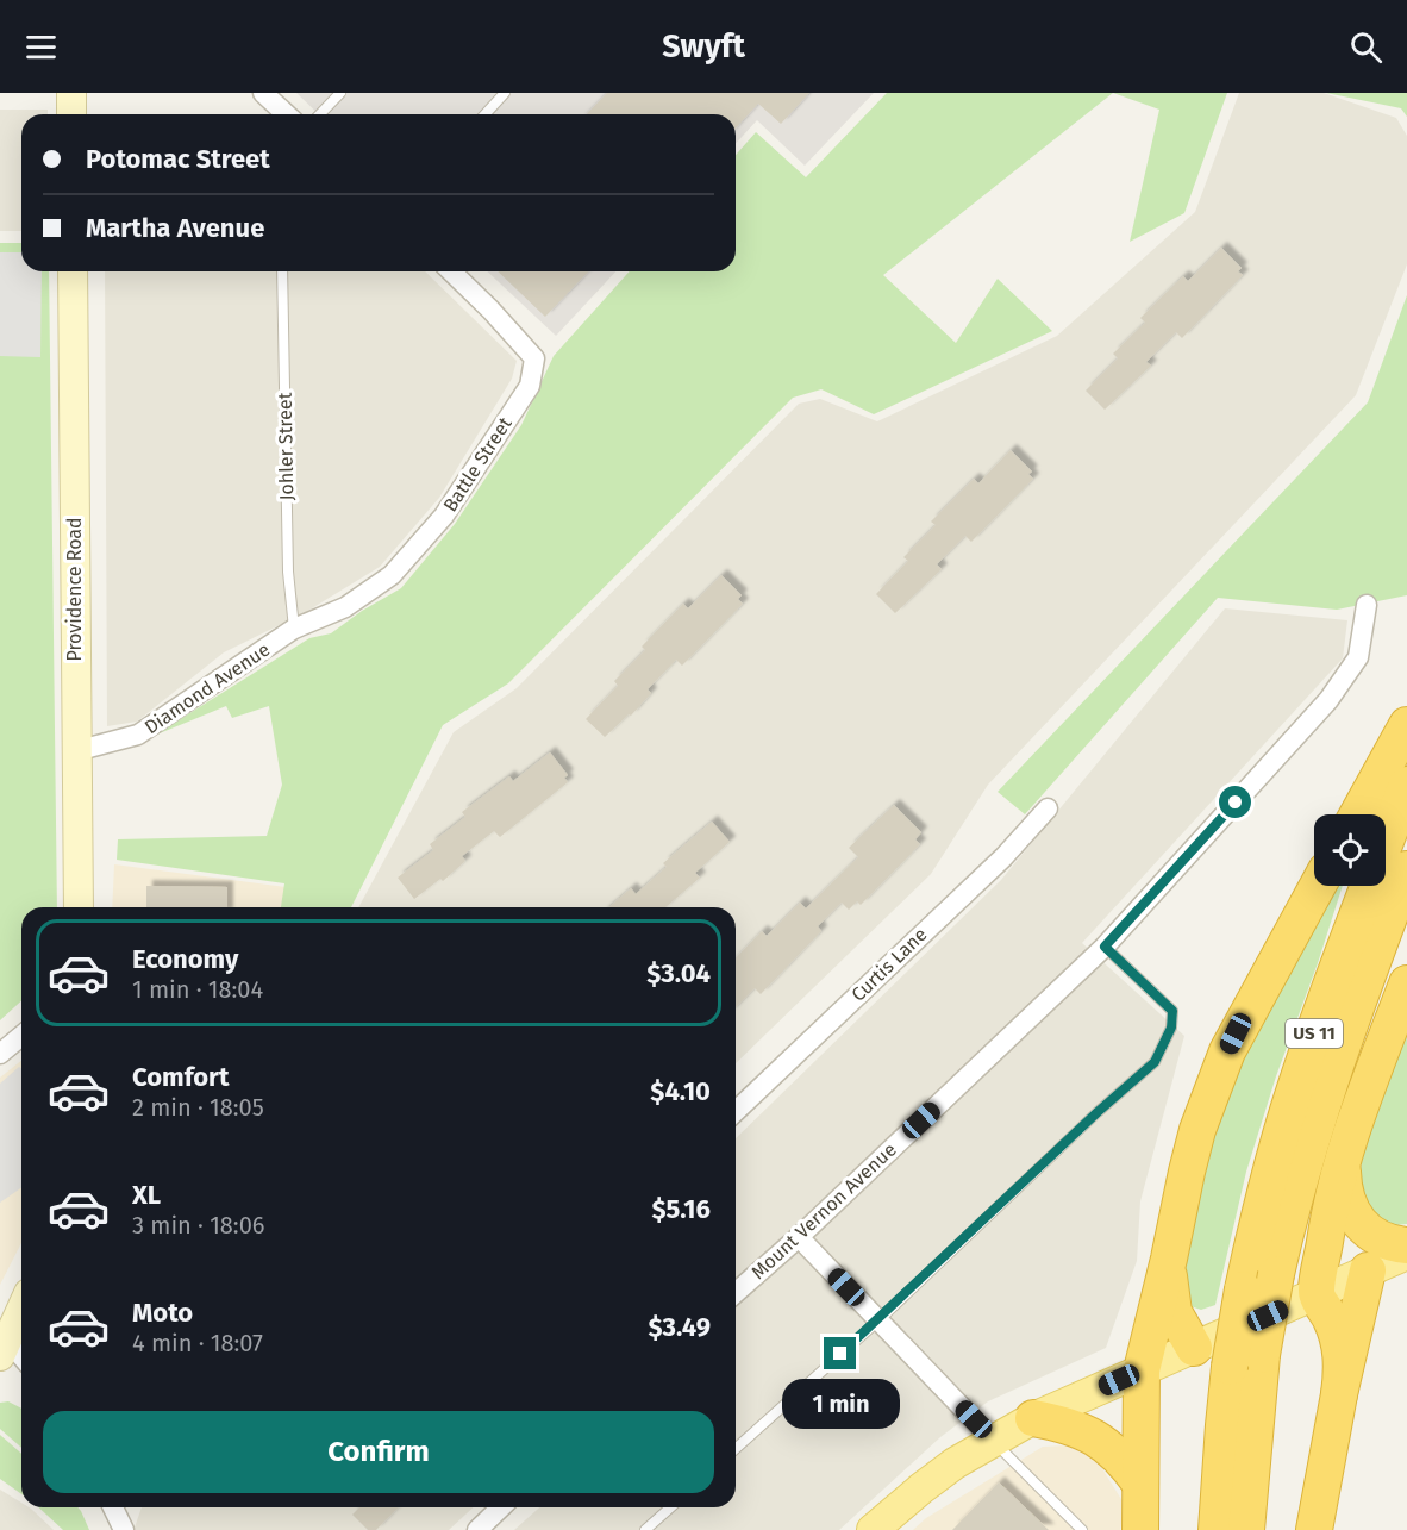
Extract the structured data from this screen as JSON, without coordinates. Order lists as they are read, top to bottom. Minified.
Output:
{"streets":{"highway":["US 11"],"main road":["Providence Road"],"street":["Battle Street","Diamond Avenue","Curtis Lane","Mount Vernon Avenue"],"lane":["Johler Street"]},"crossings":[["Johler Street","Battle Street"],["Johler Street","Diamond Avenue"],["Battle Street","Diamond Avenue"],["Providence Road","Diamond Avenue"]],"page":{"header":"Swyft","banner":["Potomac Street","Martha Avenue"],"list":[{"name":"Economy","note":"1 min · 18:04","value":"$3.04"},{"name":"Comfort","note":"2 min · 18:05","value":"$4.10"},{"name":"XL","note":"3 min · 18:06","value":"$5.16"},{"name":"Moto","note":"4 min · 18:07","value":"$3.49"}],"bubble":"1 min","buttons":"Confirm"}}
